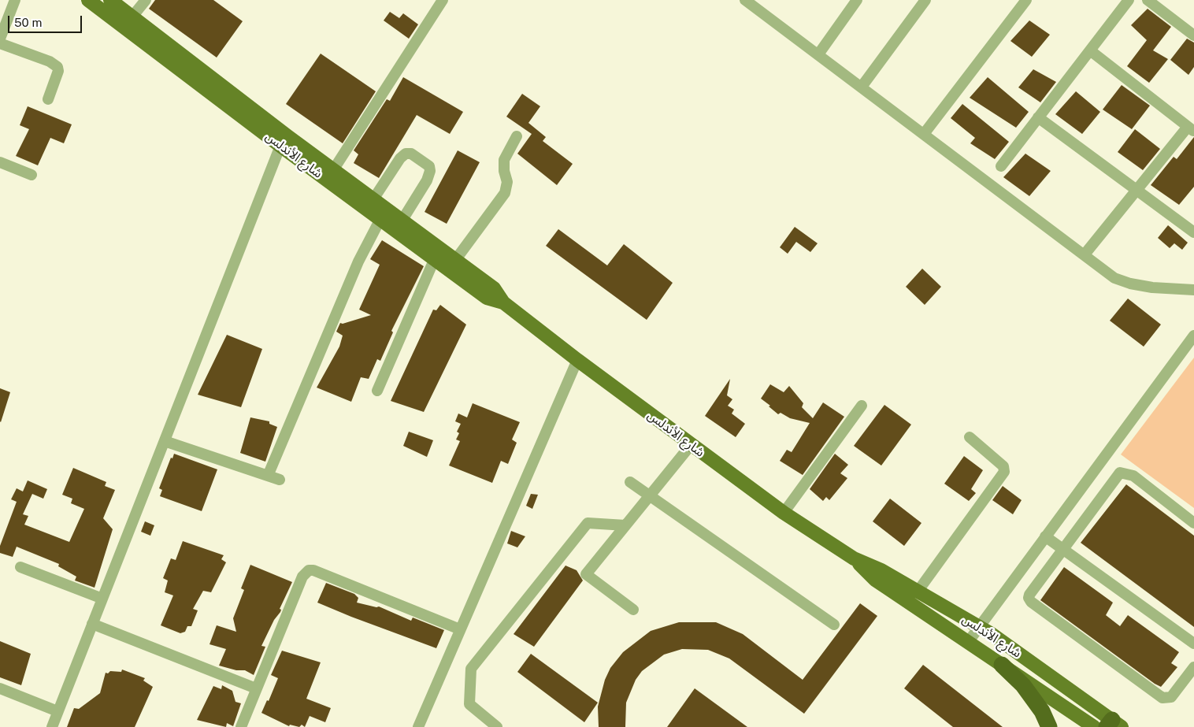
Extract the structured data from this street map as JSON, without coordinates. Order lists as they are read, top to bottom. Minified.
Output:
{"streets":{"main road":["شارع الأندلس"]},"scale_bar":"50 m"}
